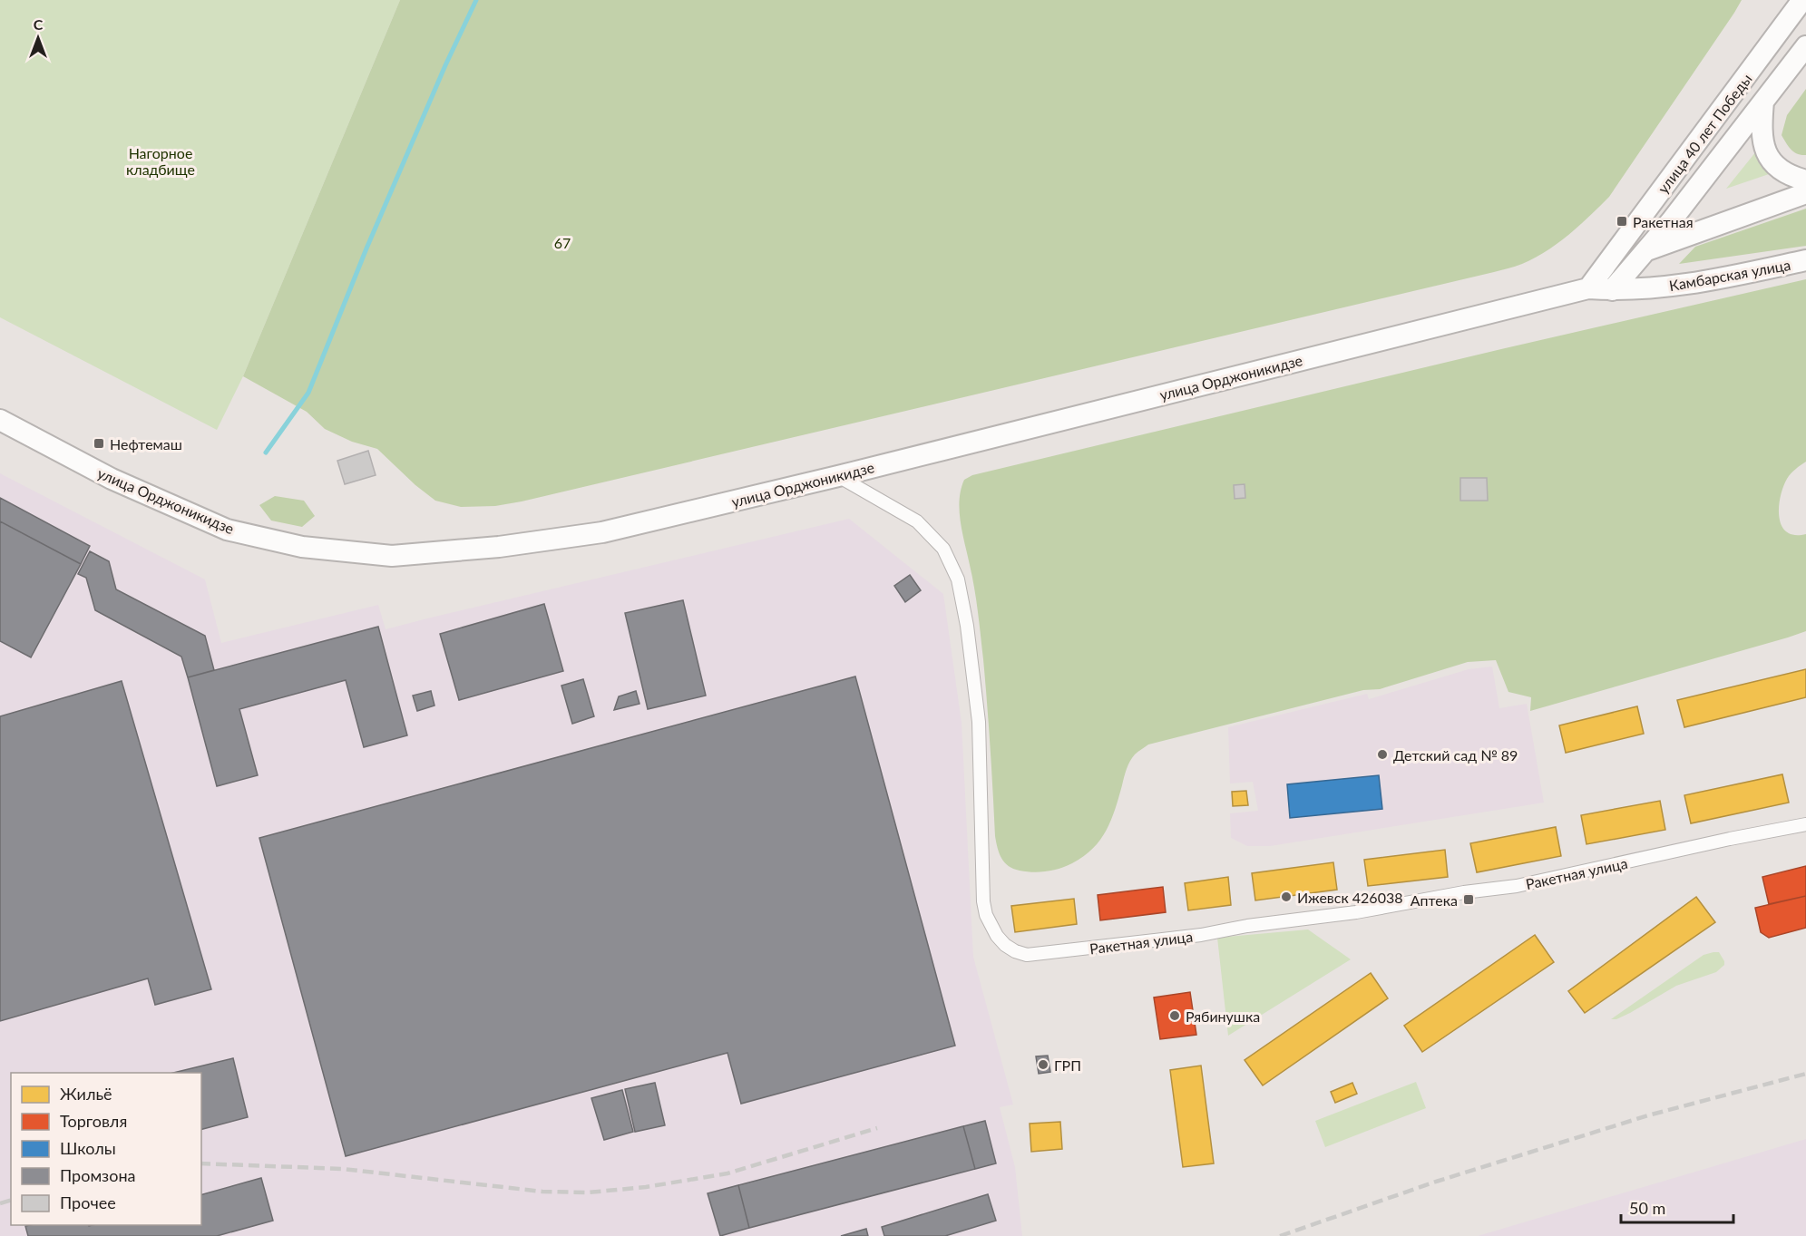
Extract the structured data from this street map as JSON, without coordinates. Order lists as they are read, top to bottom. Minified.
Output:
{"streets":{"main road":["улица 40 лет Победы","Камбарская улица","улица Орджоникидзе"],"street":["Ракетная улица"]},"crossings":[["улица 40 лет Победы","Камбарская улица"],["Камбарская улица","улица Орджоникидзе"],["улица Орджоникидзе","Ракетная улица"]],"parks":["Нагорное кладбище","67"],"places":{"transit":["Ракетная","Нефтемаш","Аптека"],"other":["Детский сад № 89","Ижевск 426038","Рябинушка","ГРП"]},"legend":["Жильё","Торговля","Школы","Промзона","Прочее"],"scale_bar":"50 m","north":"top"}
